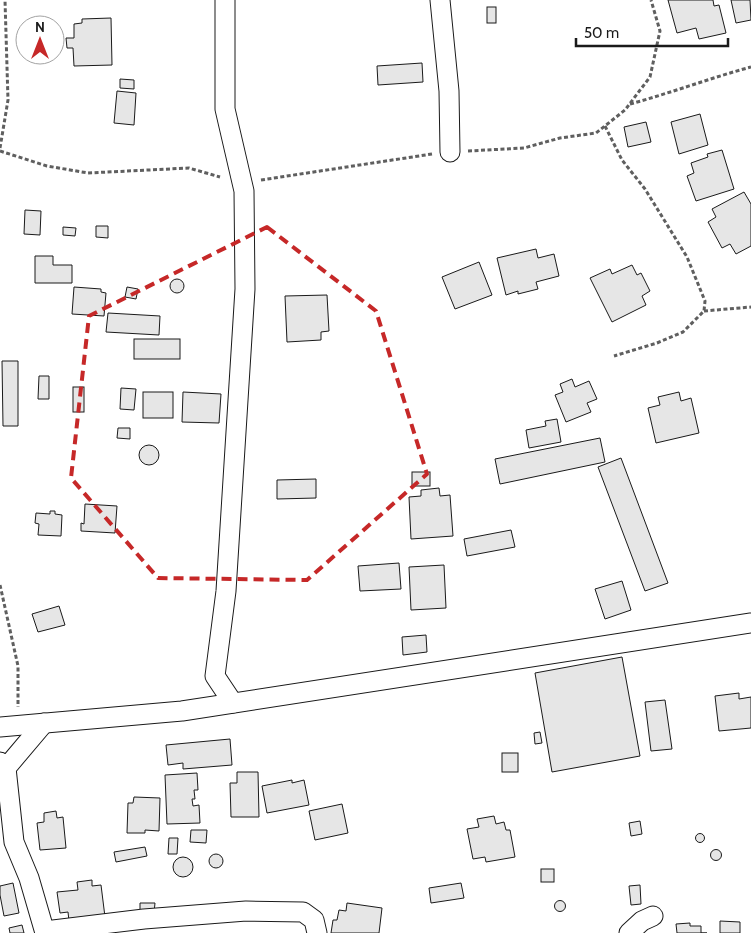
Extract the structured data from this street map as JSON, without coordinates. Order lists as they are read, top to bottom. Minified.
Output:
{"scale_bar":"50 m","north":"top"}
